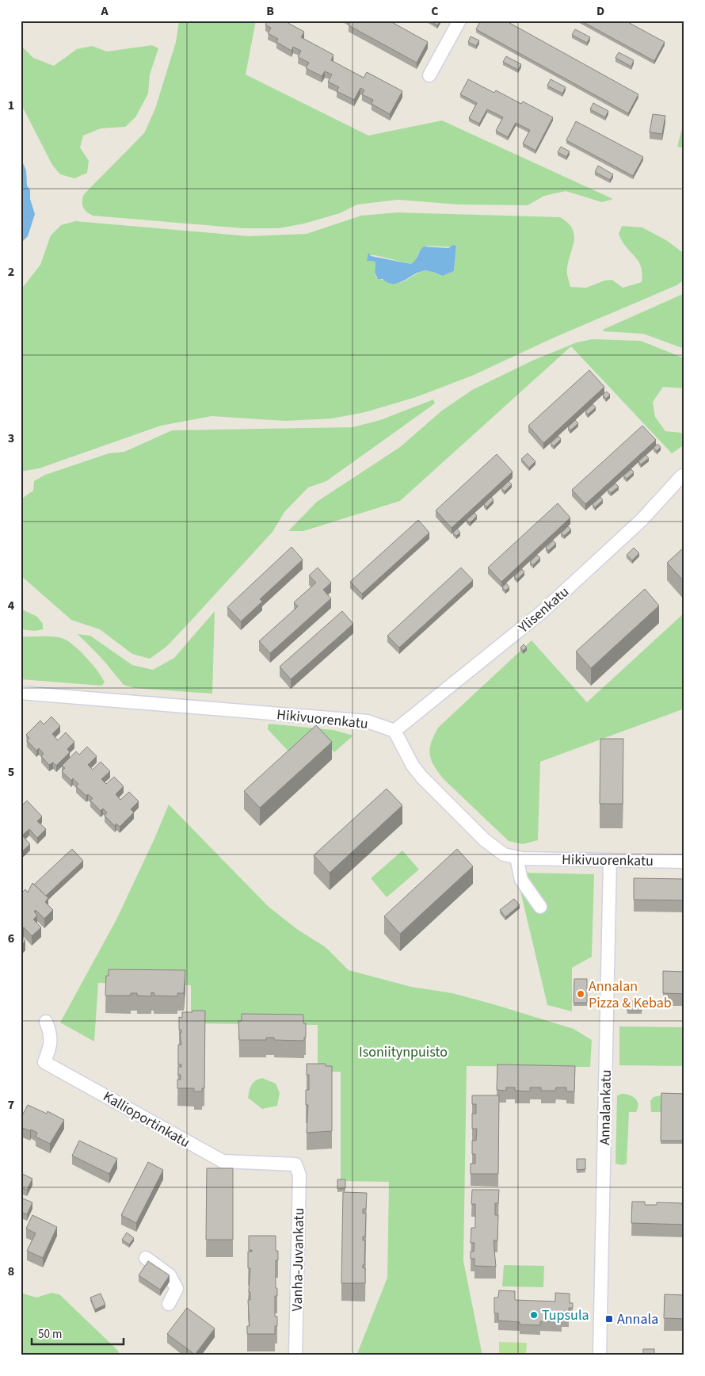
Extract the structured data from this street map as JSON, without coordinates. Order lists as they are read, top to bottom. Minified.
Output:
{"streets":{"street":["Ylisenkatu","Hikivuorenkatu","Annalankatu","Kallioportinkatu","Vanha-Juvankatu"]},"crossings":[["Ylisenkatu","Hikivuorenkatu"],["Hikivuorenkatu","Annalankatu"],["Kallioportinkatu","Vanha-Juvankatu"]],"parks":["Isoniitynpuisto"],"places":{"other":["Annalan Pizza & Kebab","Tupsula"],"transit":["Annala"]},"scale_bar":"50 m","grid":{"columns":["A","B","C","D"],"rows":["1","2","3","4","5","6","7","8"]}}
